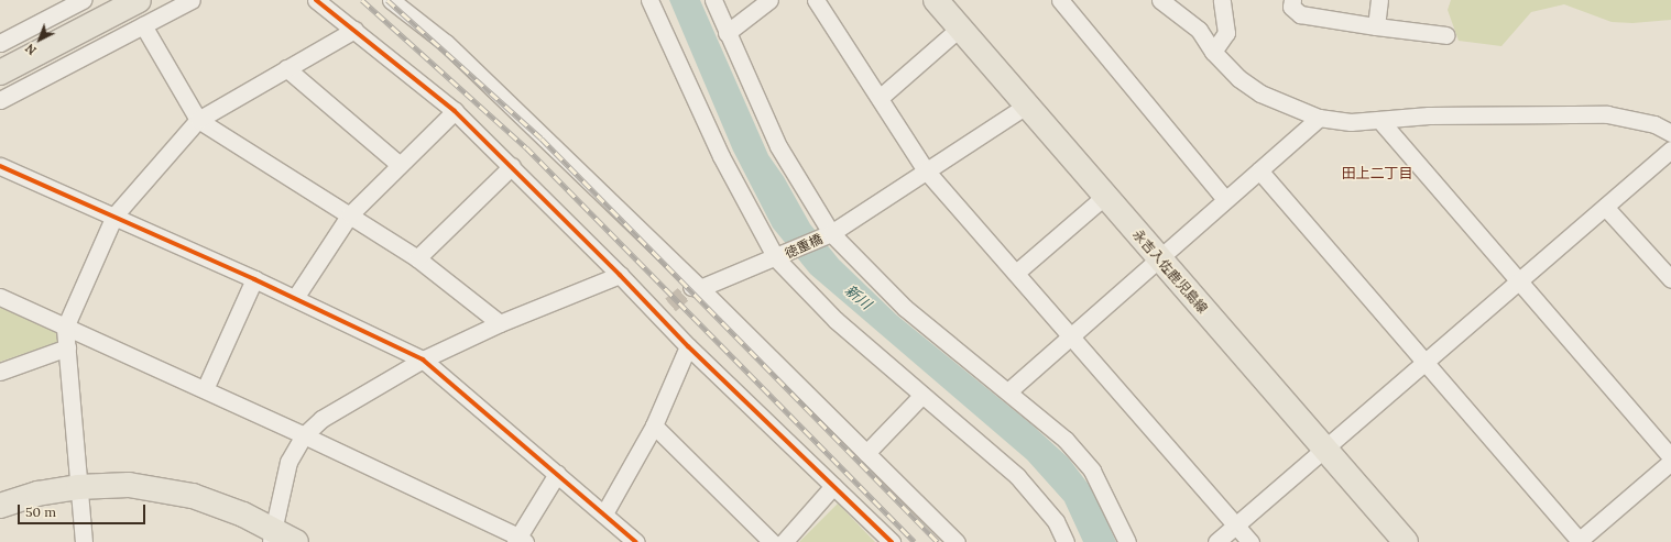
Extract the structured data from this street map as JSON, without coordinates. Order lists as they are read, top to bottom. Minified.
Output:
{"streets":{"main road":["永吉入佐鹿児島線"],"street":["徳重橋"]},"crossings":[["徳重橋","永吉入佐鹿児島線"]],"districts":["田上二丁目"],"water":["新川"],"scale_bar":"50 m","north":"bottom left"}
